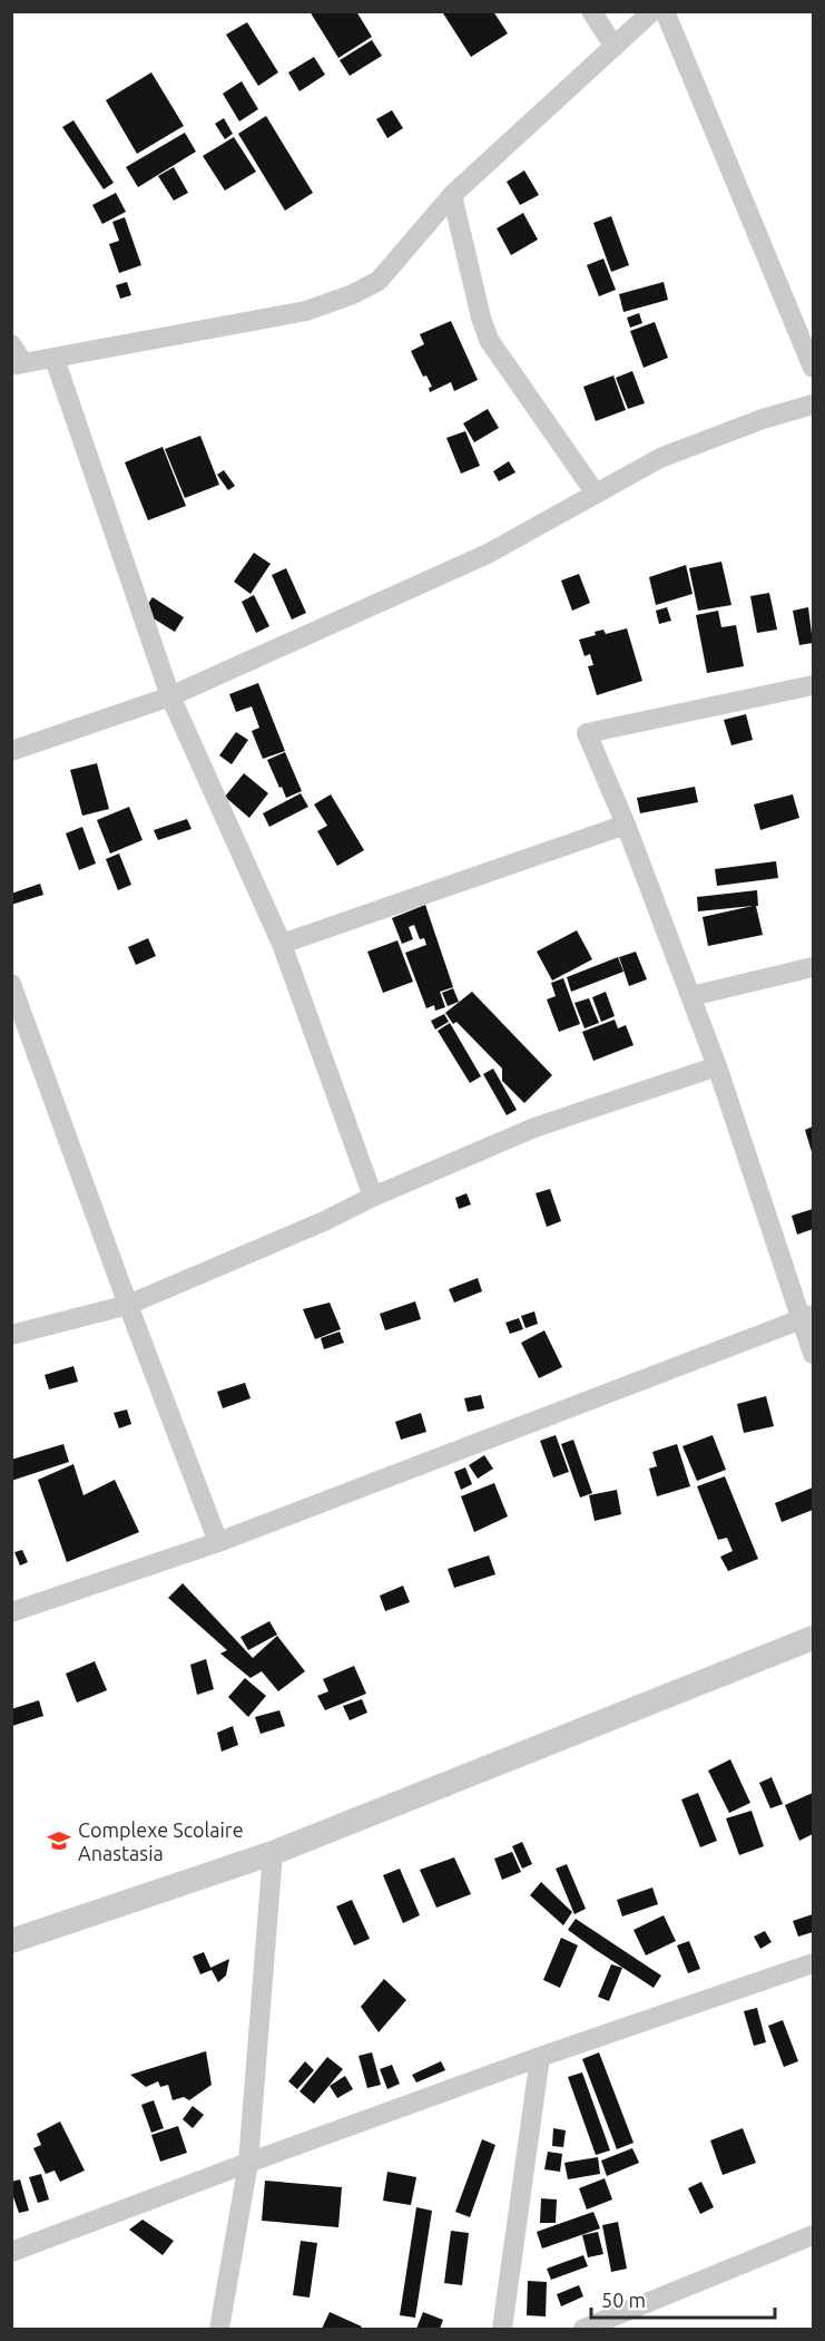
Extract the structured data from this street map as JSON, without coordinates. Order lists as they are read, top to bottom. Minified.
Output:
{"places":{"school or university":["Complexe Scolaire Anastasia"]},"scale_bar":"50 m"}
